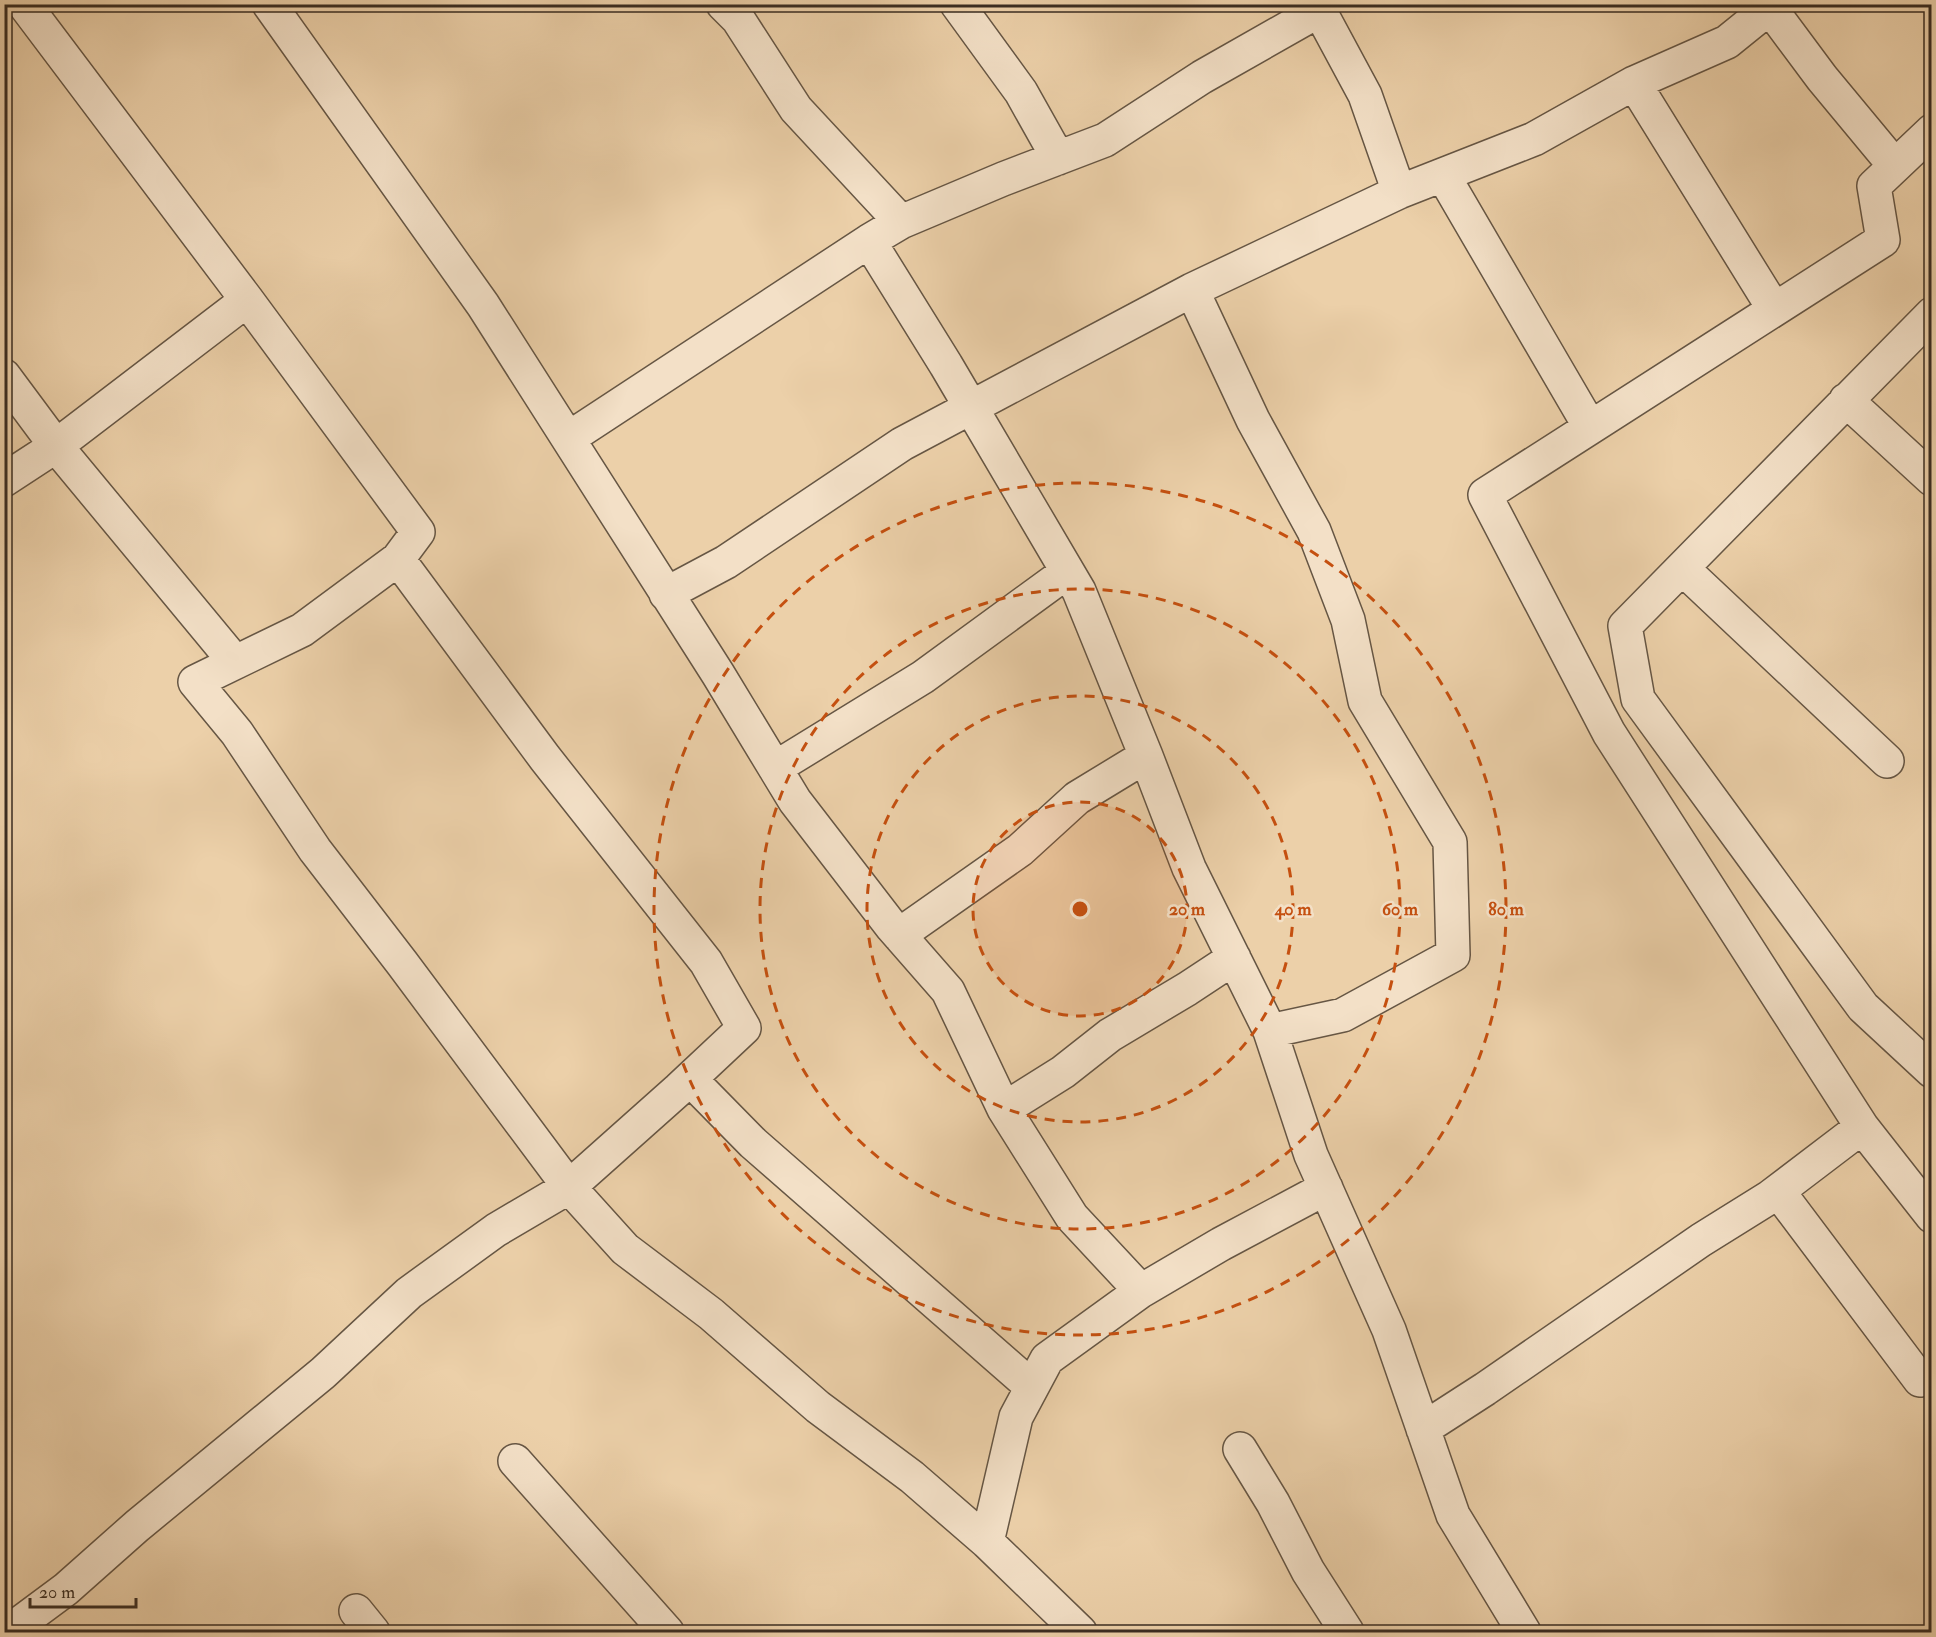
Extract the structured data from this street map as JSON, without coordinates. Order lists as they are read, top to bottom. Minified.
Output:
{"scale_bar":"20 m","rings":["20 m","40 m","60 m","80 m"]}
